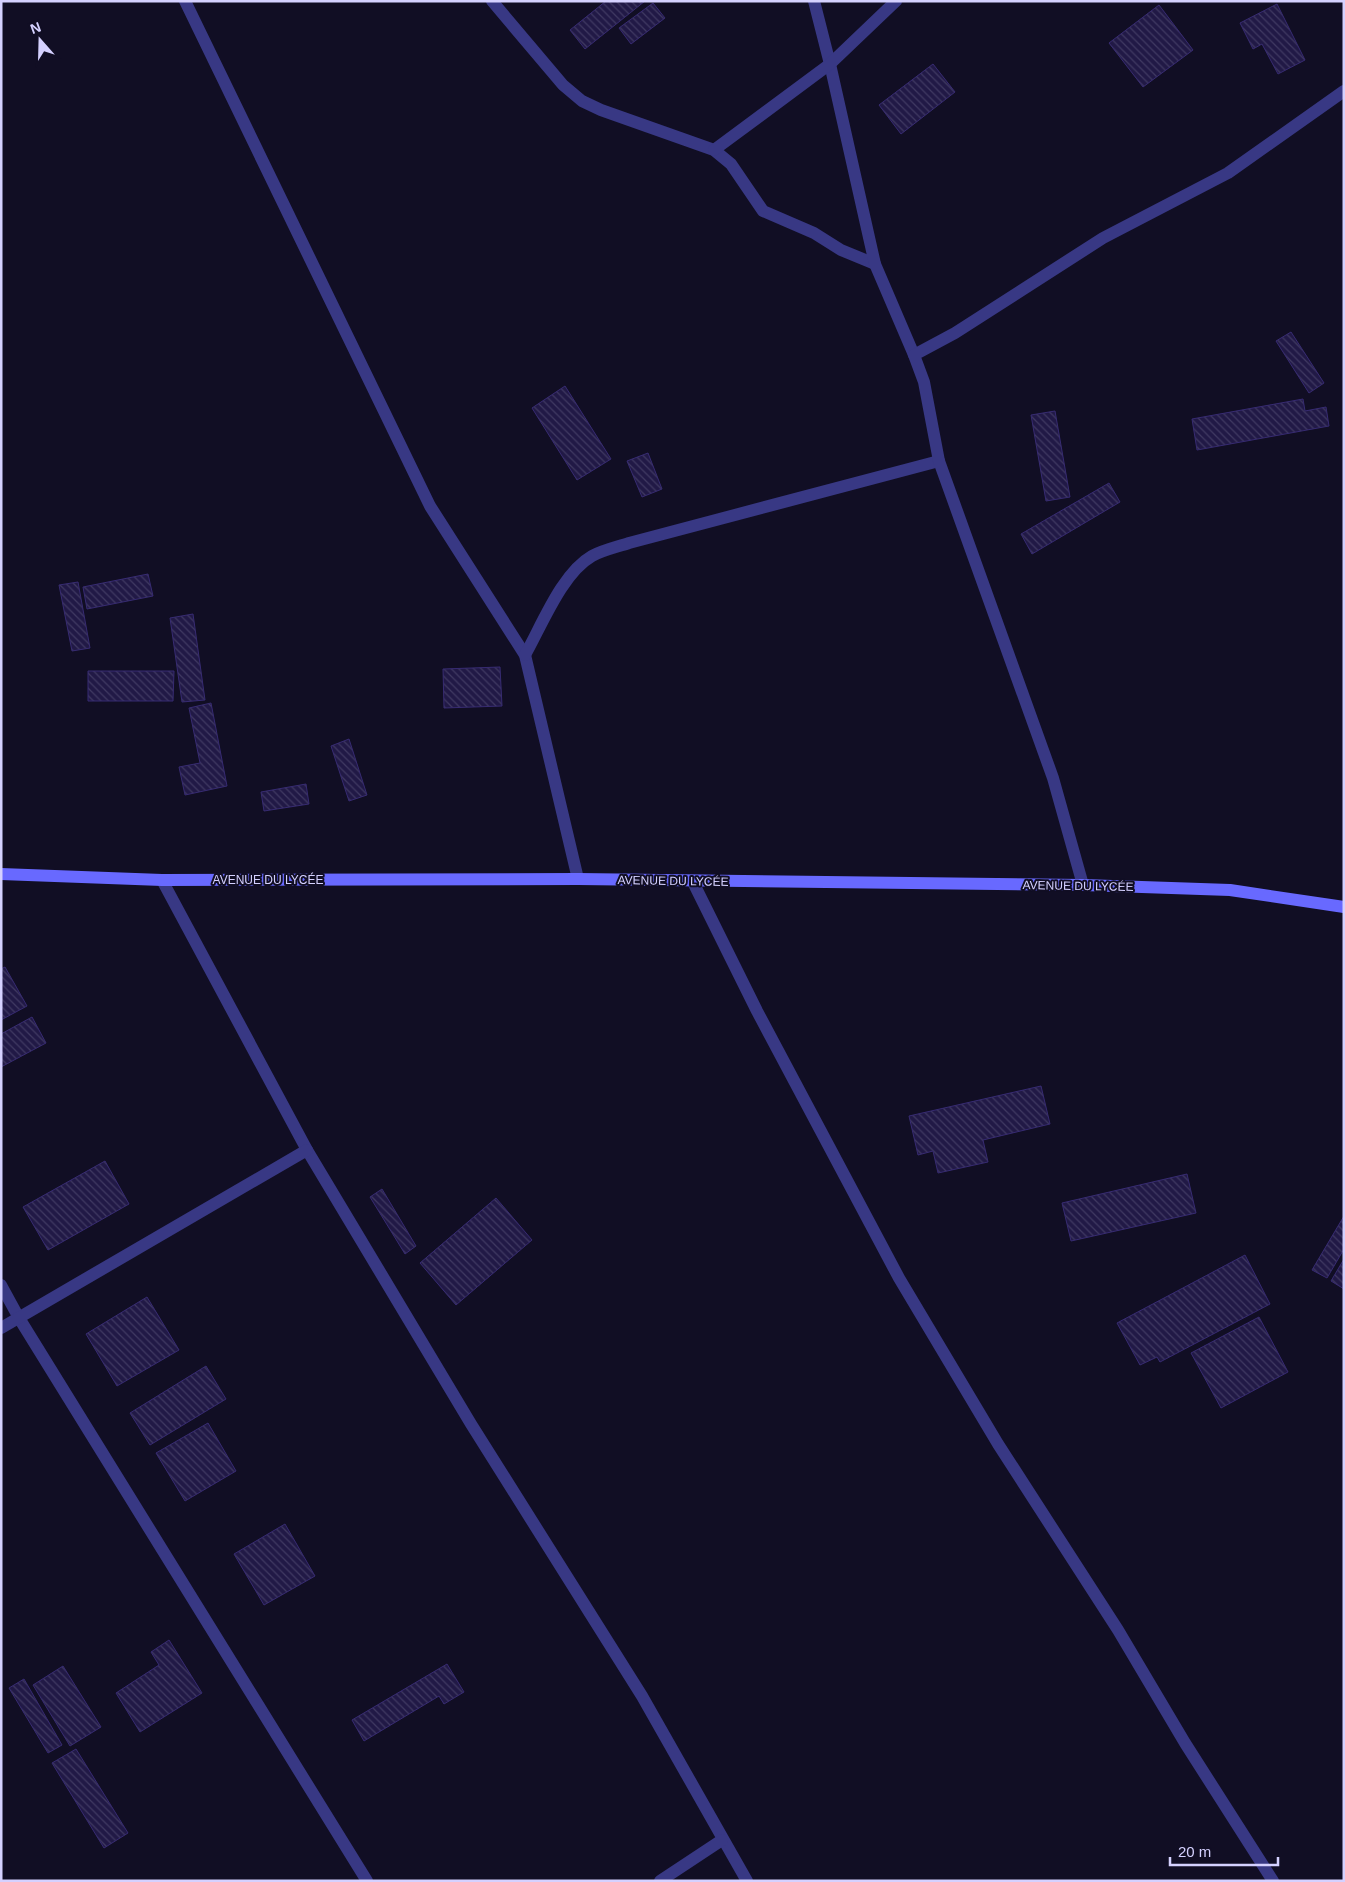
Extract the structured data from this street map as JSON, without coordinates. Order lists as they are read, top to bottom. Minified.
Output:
{"streets":{"main road":["AVENUE DU LYCÉE"]},"scale_bar":"20 m","north":"top"}
